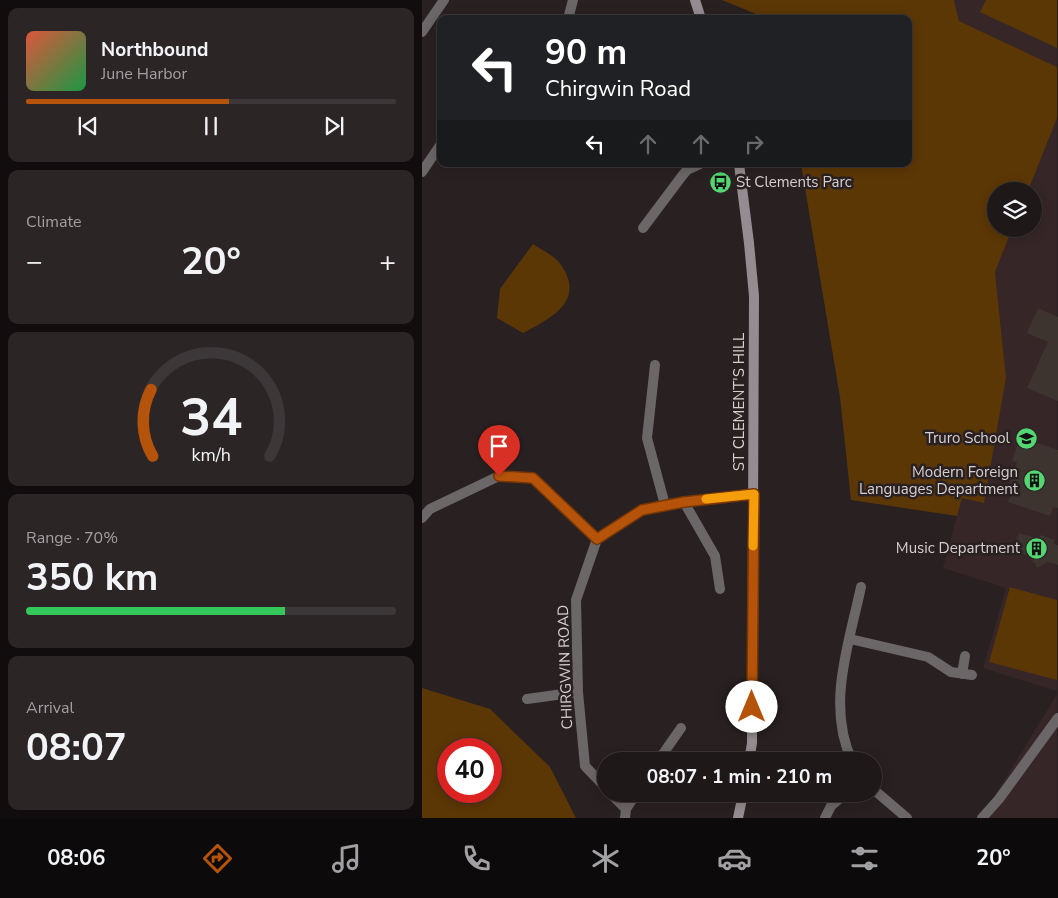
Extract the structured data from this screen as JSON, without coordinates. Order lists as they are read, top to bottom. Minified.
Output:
{"streets":{"street":["ST CLEMENT'S HILL","CHIRGWIN ROAD"]},"places":{"bus stop":["St Clements Parc"],"school or university":["Truro School"],"building":["Modern Foreign Languages Department","Music Department"]},"page":{"turn":["90 m","Chirgwin Road"],"song":["Northbound","June Harbor"],"tile":["Climate",["Range · 70%","350 km"],["Arrival","08:07"]],"heat":["−","20°","+"],"limit":"40","trip":"08:07 · 1 min · 210 m","tabs":["08:06","20°"],"gauge":["34","km/h"]}}
